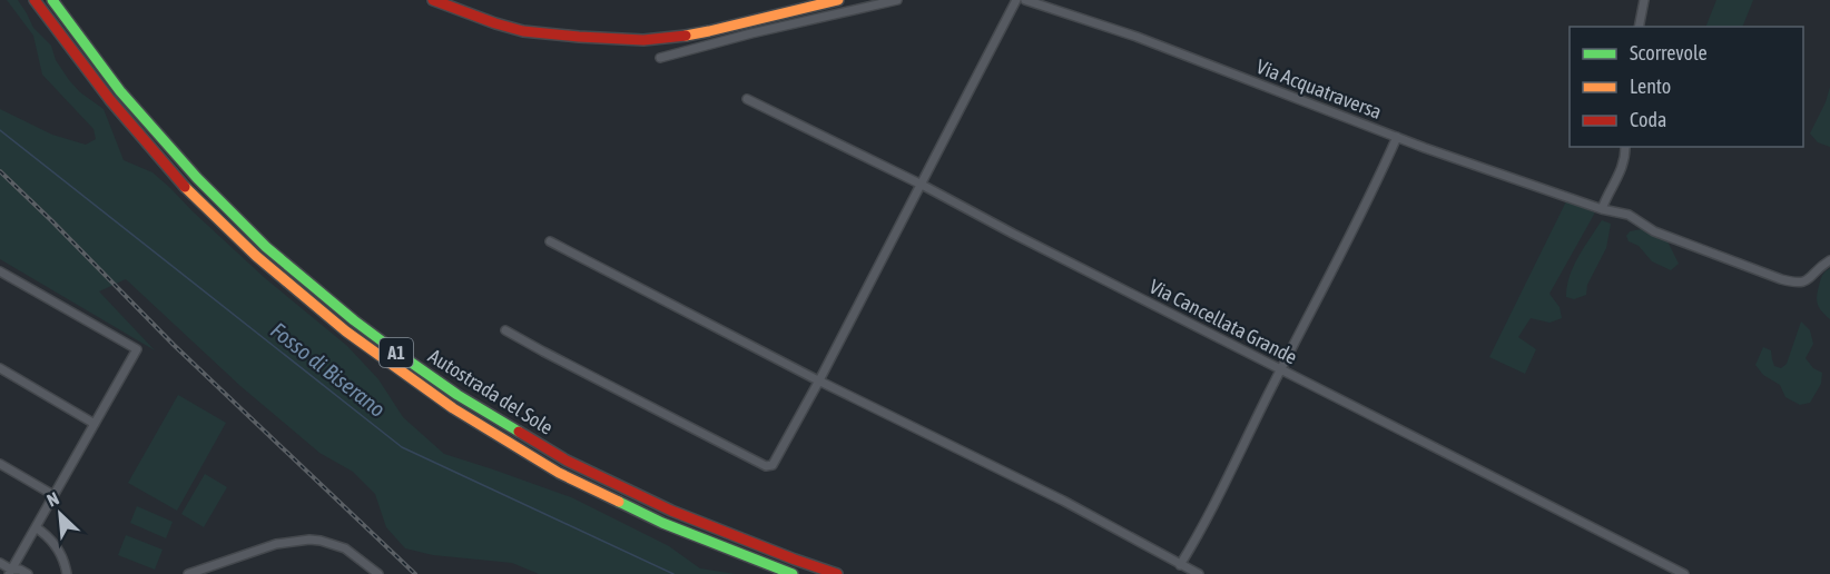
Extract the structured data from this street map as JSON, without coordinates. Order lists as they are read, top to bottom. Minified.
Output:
{"streets":{"main road":["A1","Autostrada del Sole"],"street":["Via Acquatraversa","Via Cancellata Grande"]},"water":["Fosso di Biserano"],"legend":["Scorrevole","Lento","Coda"],"north":"top left"}
